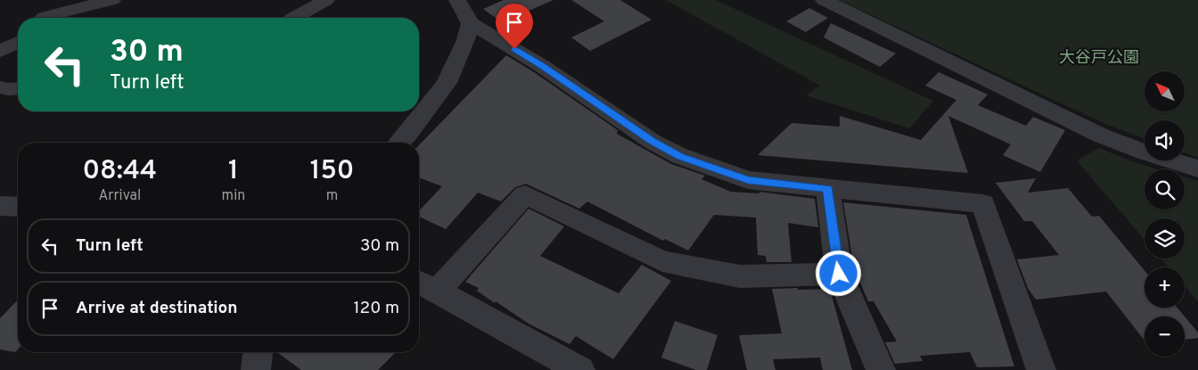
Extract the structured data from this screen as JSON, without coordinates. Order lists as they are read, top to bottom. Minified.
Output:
{"parks":["大谷戸公園"],"north":"top left","page":{"turn":["30 m","Turn left"],"map_buttons":["+","−"],"eta":["08:44","Arrival","1","min","150","m"],"list":[{"name":"Turn left","value":"30 m"},{"name":"Arrive at destination","value":"120 m"}]}}
